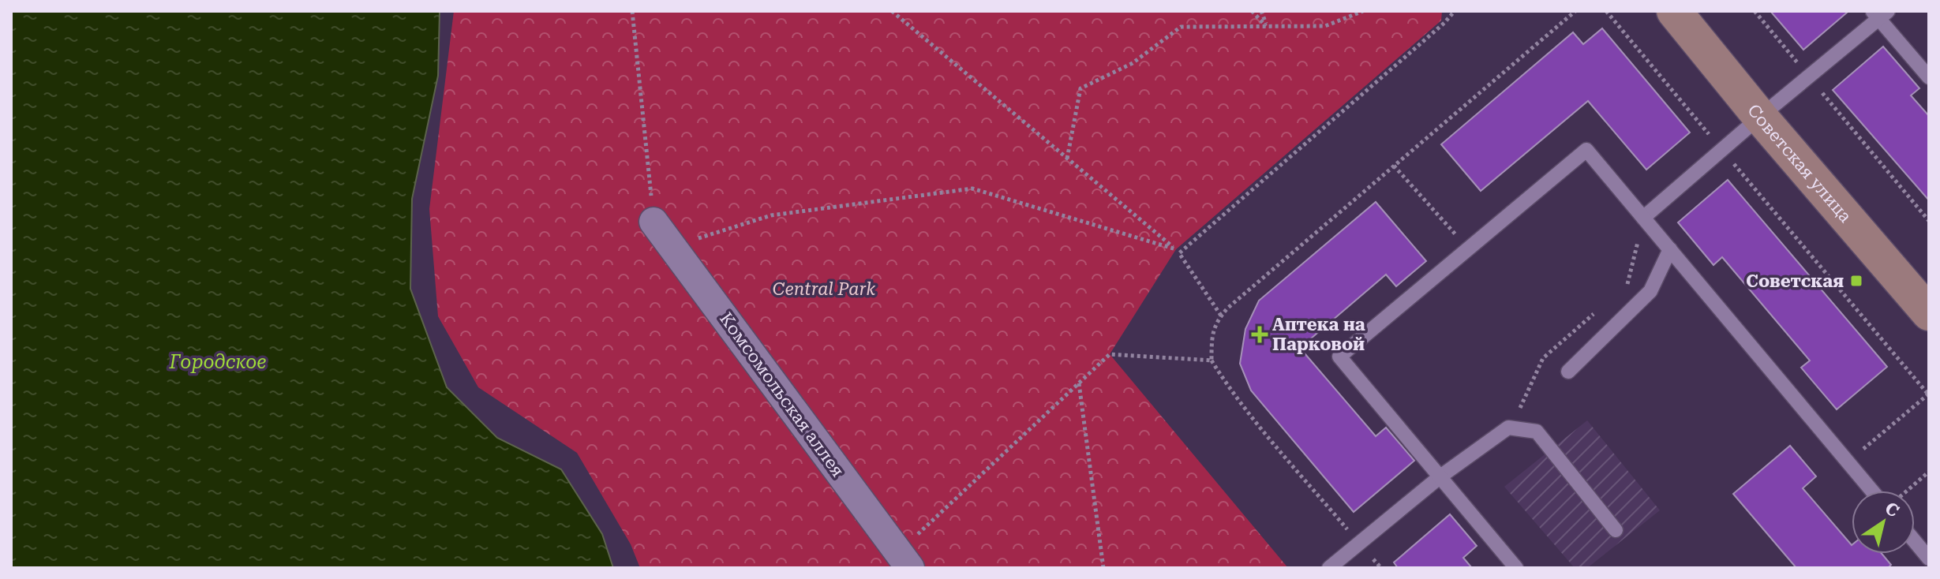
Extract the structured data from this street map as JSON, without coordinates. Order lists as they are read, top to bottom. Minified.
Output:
{"streets":{"main road":["Советская улица"],"street":["Комсомольская аллея"]},"water":["Городское"],"parks":["Central Park"],"places":{"transit":["Советская"],"health":["Аптека на Парковой"]},"north":"top right"}
